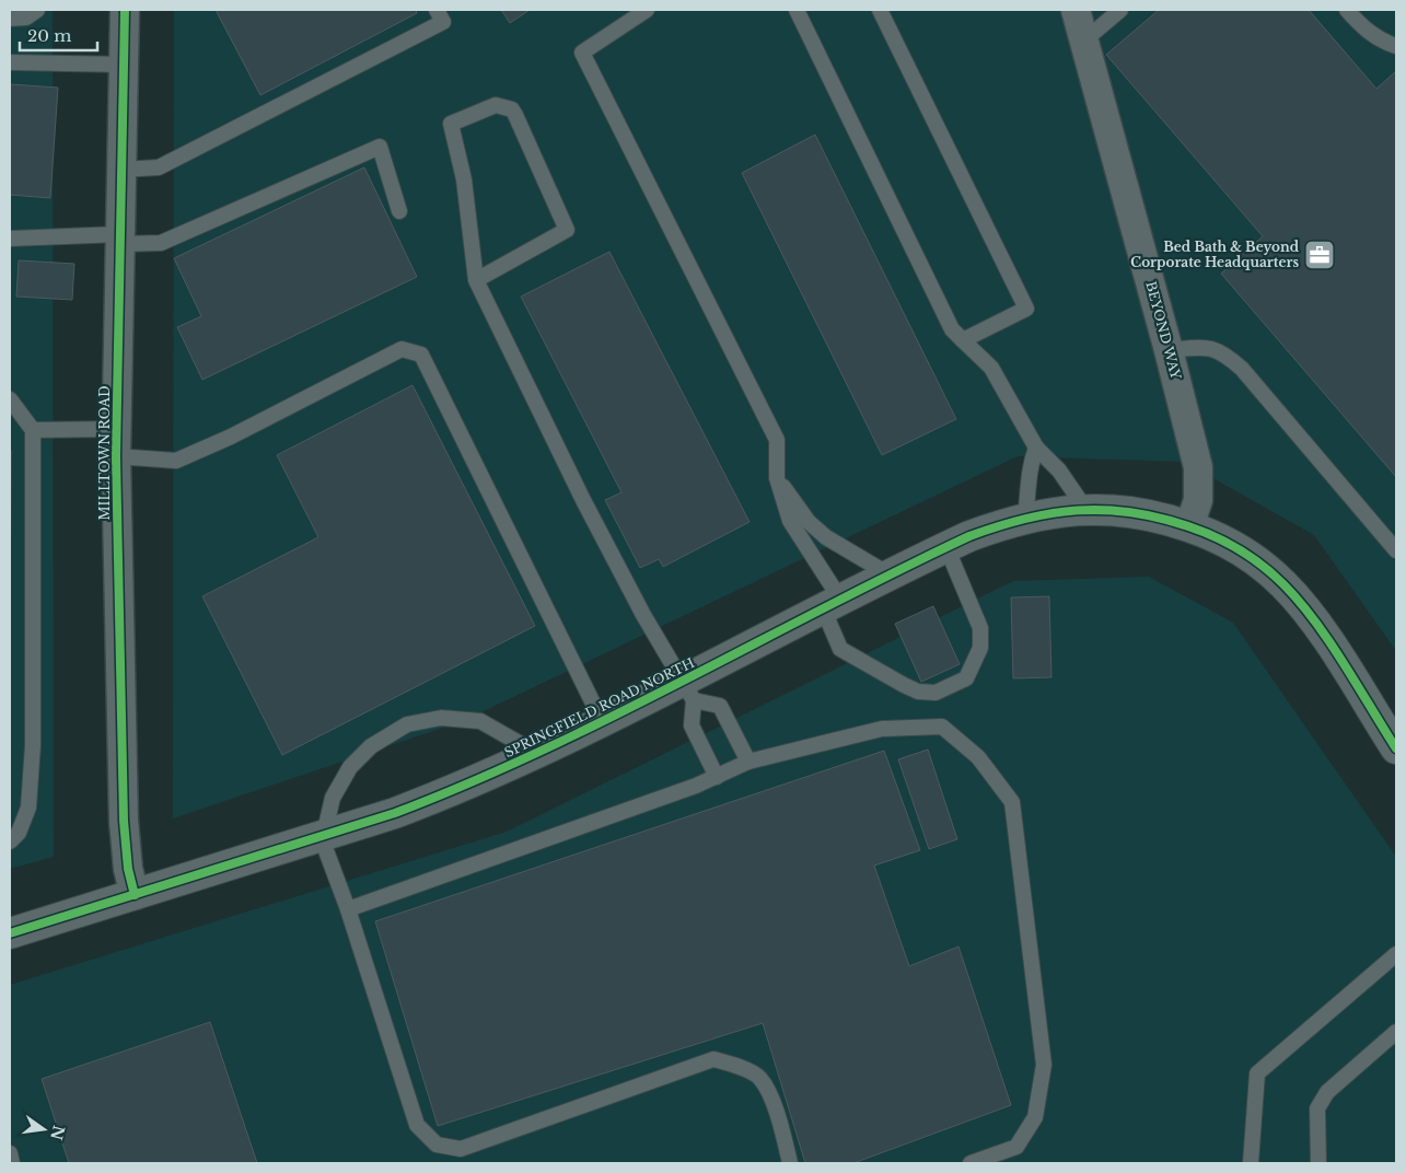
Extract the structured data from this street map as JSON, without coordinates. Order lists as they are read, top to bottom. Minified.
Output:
{"streets":{"street":["BEYOND WAY","MILLTOWN ROAD","SPRINGFIELD ROAD NORTH"]},"crossings":[["BEYOND WAY","SPRINGFIELD ROAD NORTH"],["MILLTOWN ROAD","SPRINGFIELD ROAD NORTH"]],"places":{"office":["Bed Bath & Beyond Corporate Headquarters"]},"scale_bar":"20 m","north":"right"}
